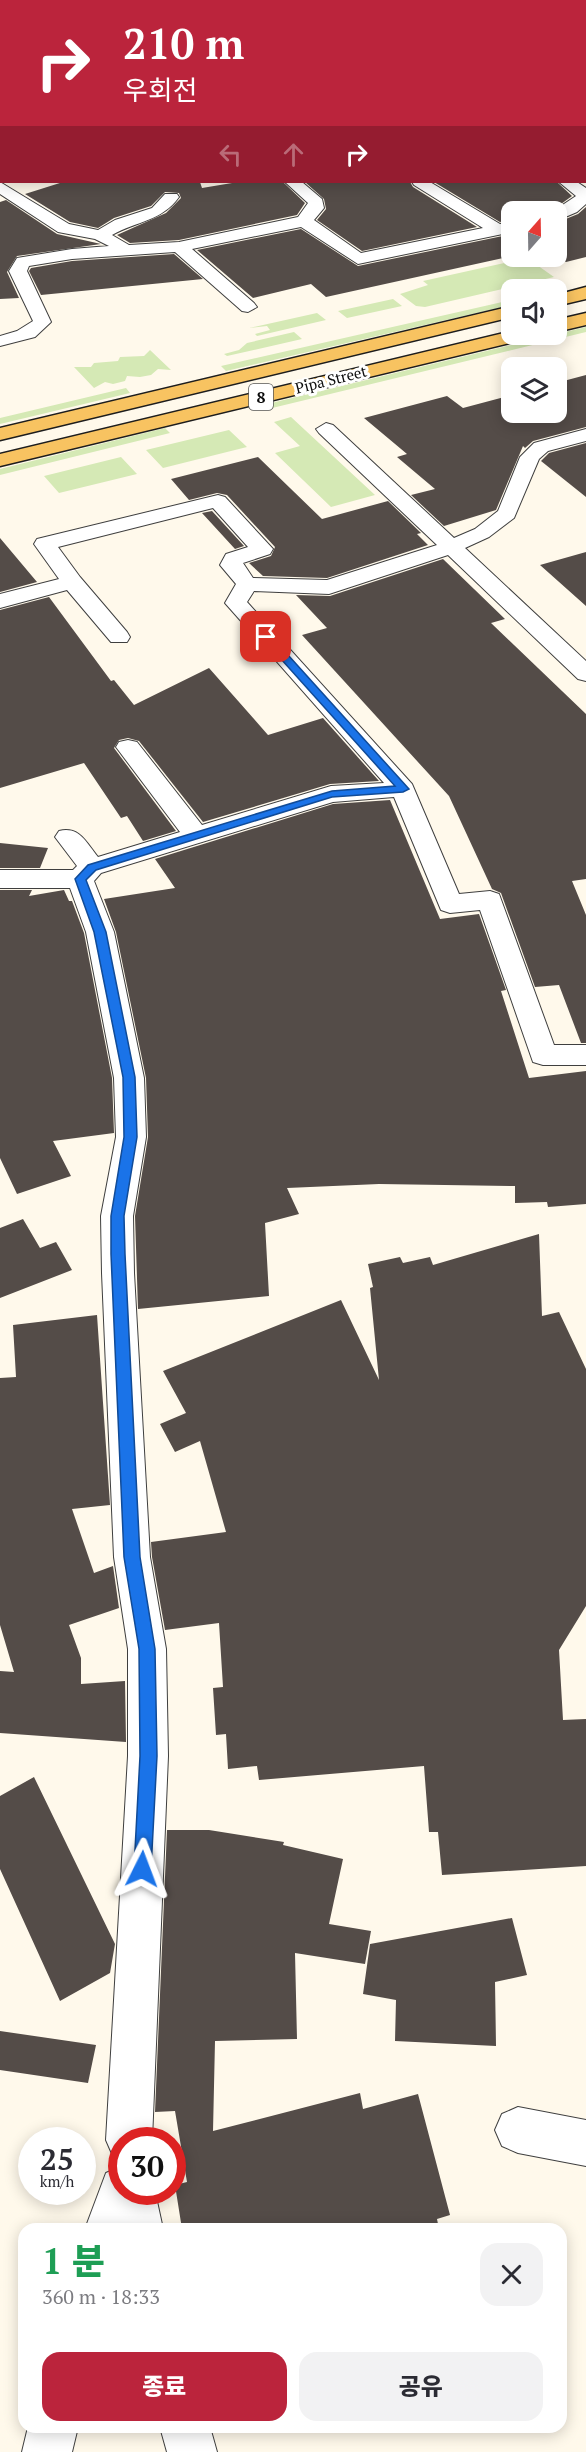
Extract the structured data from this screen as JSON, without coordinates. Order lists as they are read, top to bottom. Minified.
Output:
{"streets":{"main road":["Pipa Street","8"]},"north":"top","page":{"turn":["210 m","우회전"],"speed":"25 km/h","limit":"30","heading":["1 분","360 m · 18:33"],"buttons":["종료","공유"]}}
